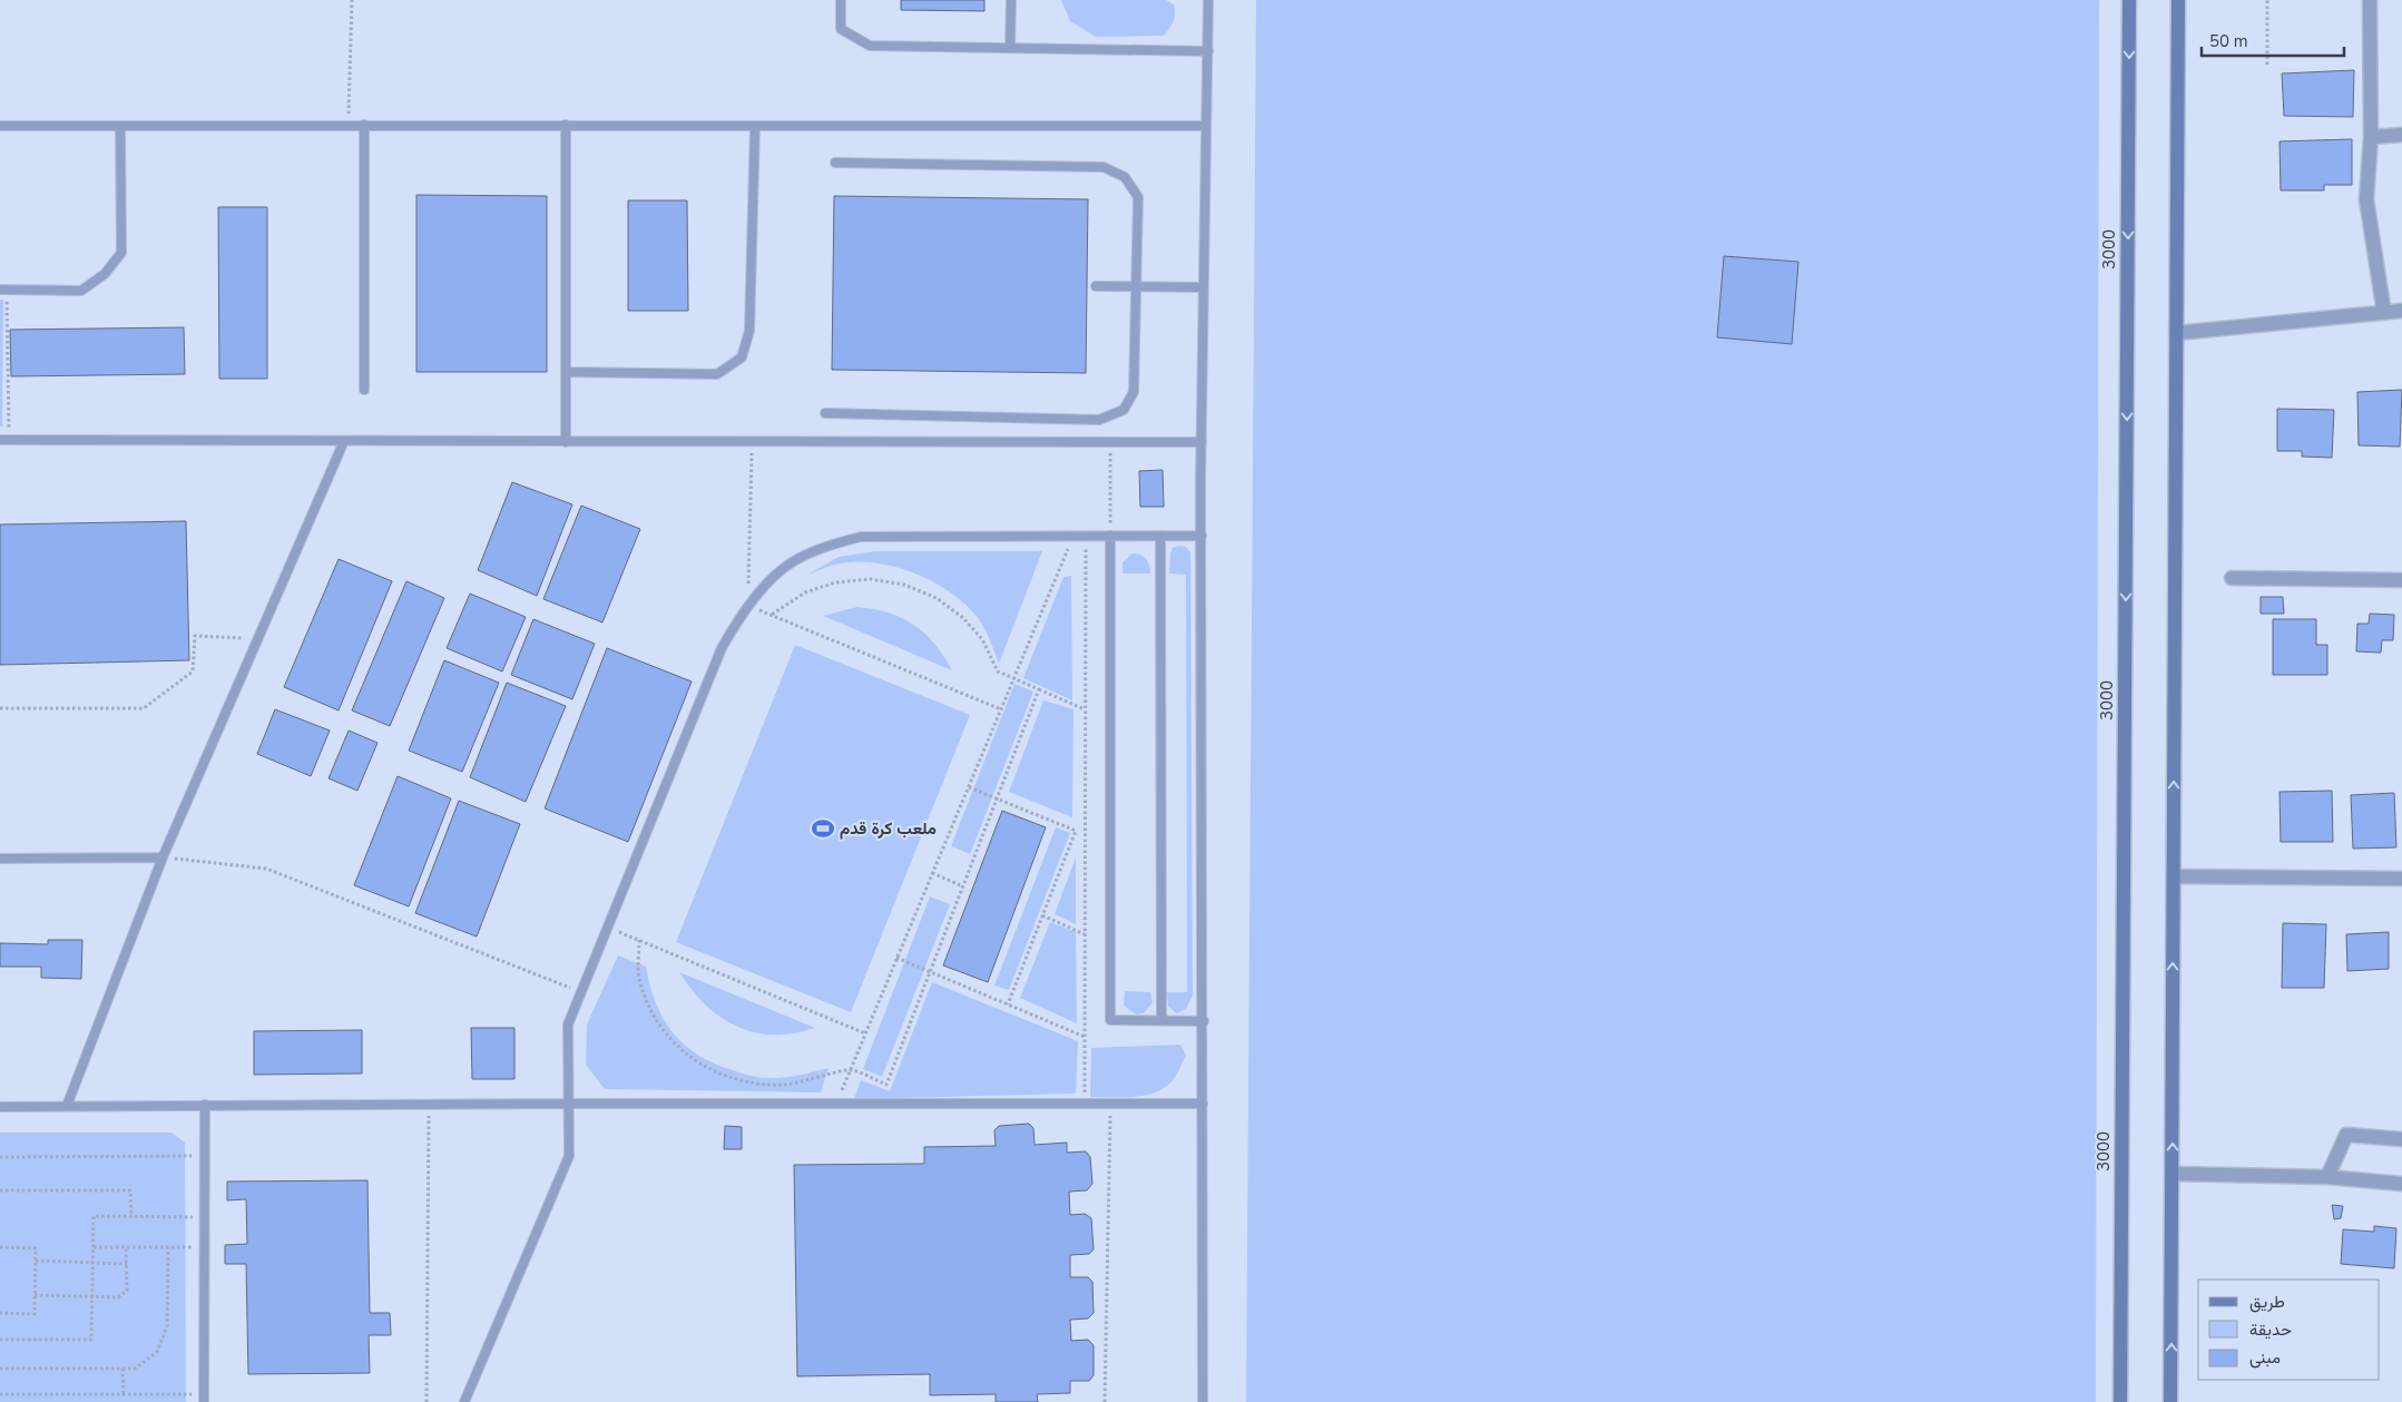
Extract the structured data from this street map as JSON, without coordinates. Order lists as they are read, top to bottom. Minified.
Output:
{"streets":{"street":["3000"]},"places":{"sports":["ملعب كرة قدم"]},"legend":["طريق","حديقة","مبنى"],"scale_bar":"50 m"}
